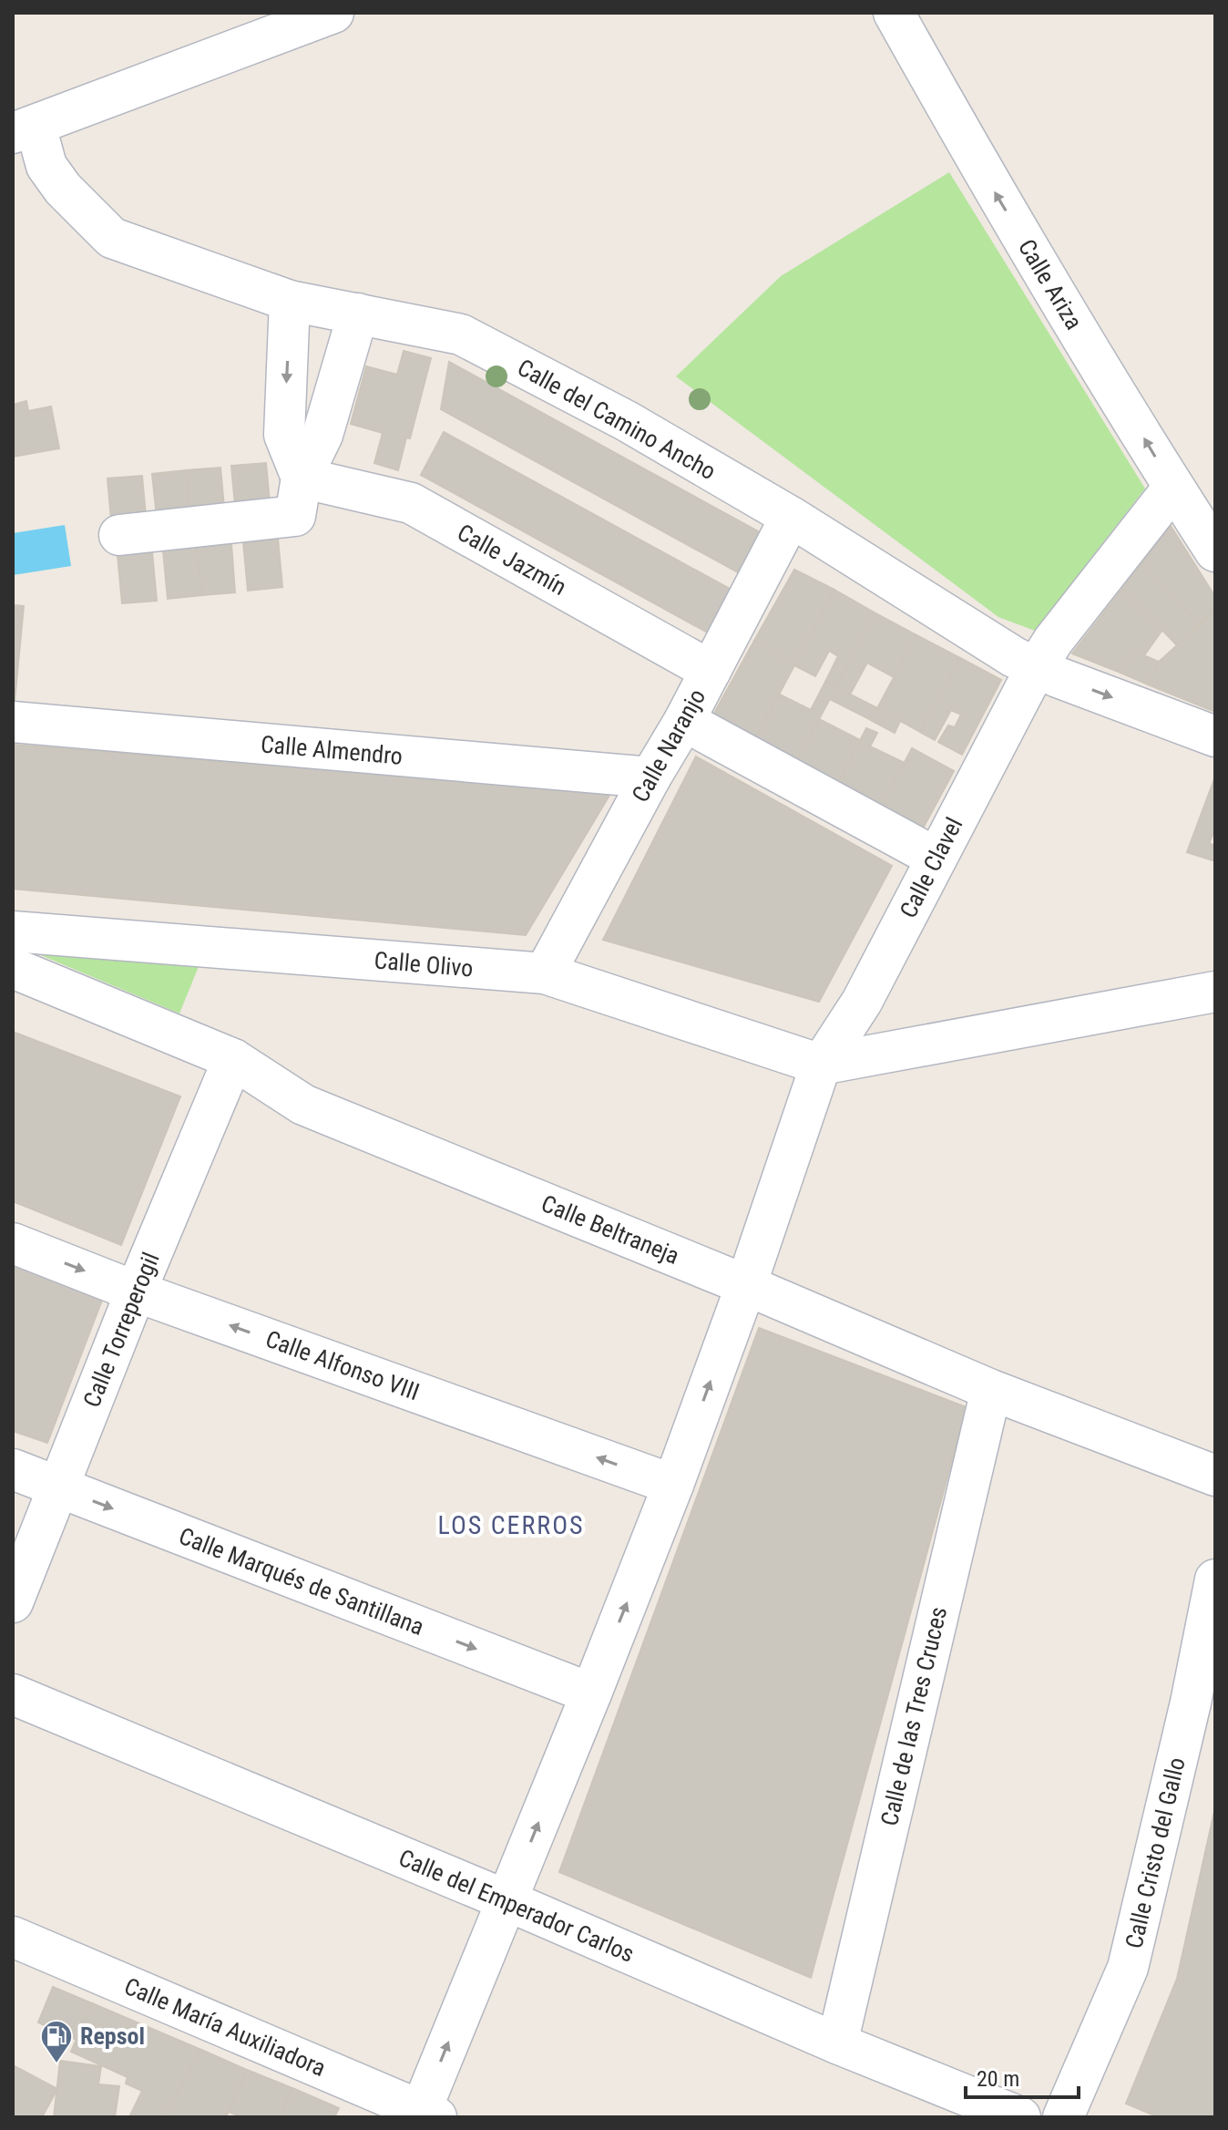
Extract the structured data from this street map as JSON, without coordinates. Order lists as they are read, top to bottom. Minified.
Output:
{"streets":{"street":["Calle Ariza","Calle del Camino Ancho","Calle Jazmín","Calle Naranjo","Calle Almendro","Calle Clavel","Calle Olivo","Calle Beltraneja","Calle Torreperogil","Calle Alfonso VIII","Calle Marqués de Santillana","Calle de las Tres Cruces","Calle Cristo del Gallo","Calle del Emperador Carlos","Calle María Auxiliadora"]},"crossings":[["Calle Ariza","Calle Clavel"],["Calle del Camino Ancho","Calle Naranjo"],["Calle del Camino Ancho","Calle Clavel"],["Calle Jazmín","Calle Naranjo"],["Calle Naranjo","Calle Almendro"],["Calle Naranjo","Calle Olivo"],["Calle Clavel","Calle Olivo"],["Calle Clavel","Calle Beltraneja"],["Calle Clavel","Calle Alfonso VIII"],["Calle Clavel","Calle Marqués de Santillana"],["Calle Clavel","Calle del Emperador Carlos"],["Calle Clavel","Calle María Auxiliadora"],["Calle Beltraneja","Calle Torreperogil"],["Calle Beltraneja","Calle de las Tres Cruces"],["Calle Torreperogil","Calle Alfonso VIII"],["Calle Torreperogil","Calle Marqués de Santillana"],["Calle de las Tres Cruces","Calle del Emperador Carlos"]],"one_way":["Calle Ariza","Calle Clavel","Calle Marqués de Santillana"],"districts":["LOS CERROS"],"places":{"fuel station":["Repsol"]},"scale_bar":"20 m"}
